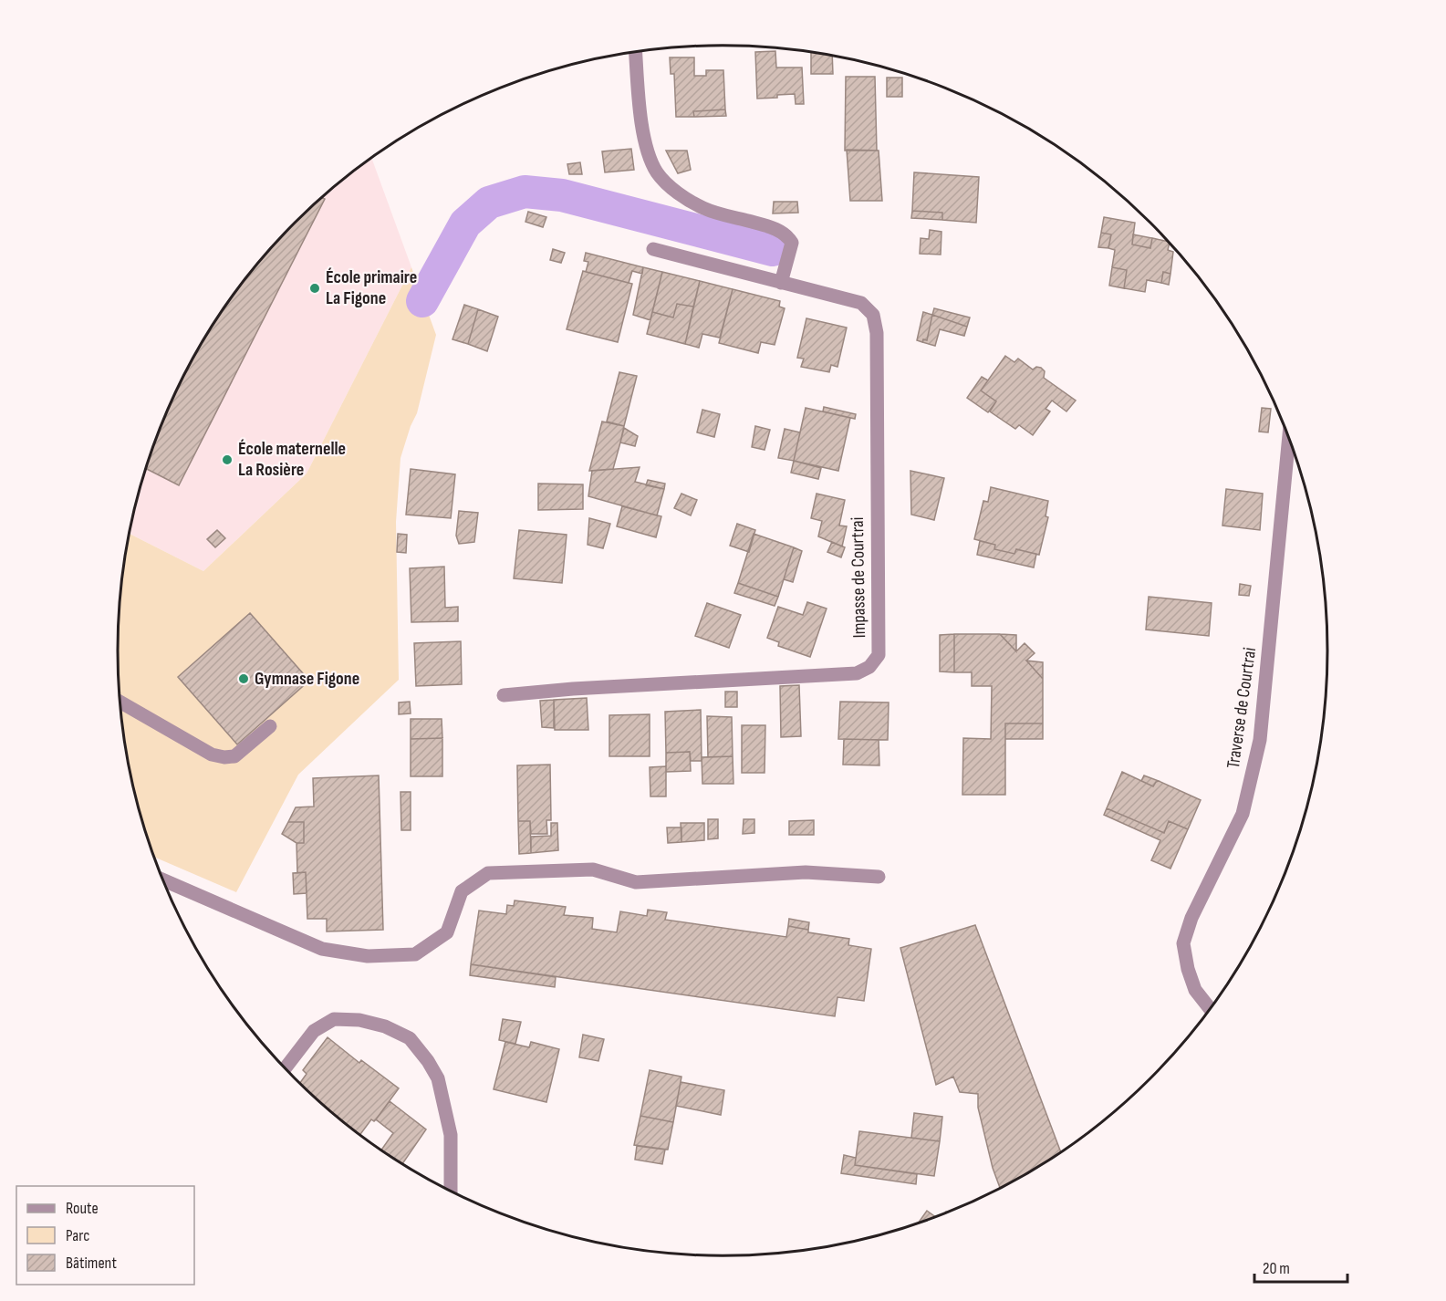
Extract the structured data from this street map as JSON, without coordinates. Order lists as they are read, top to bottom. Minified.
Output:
{"streets":{"street":["Impasse de Courtrai","Traverse de Courtrai"]},"places":["École primaire La Figone","École maternelle La Rosière","Gymnase Figone"],"legend":["Route","Parc","Bâtiment"],"scale_bar":"20 m"}
